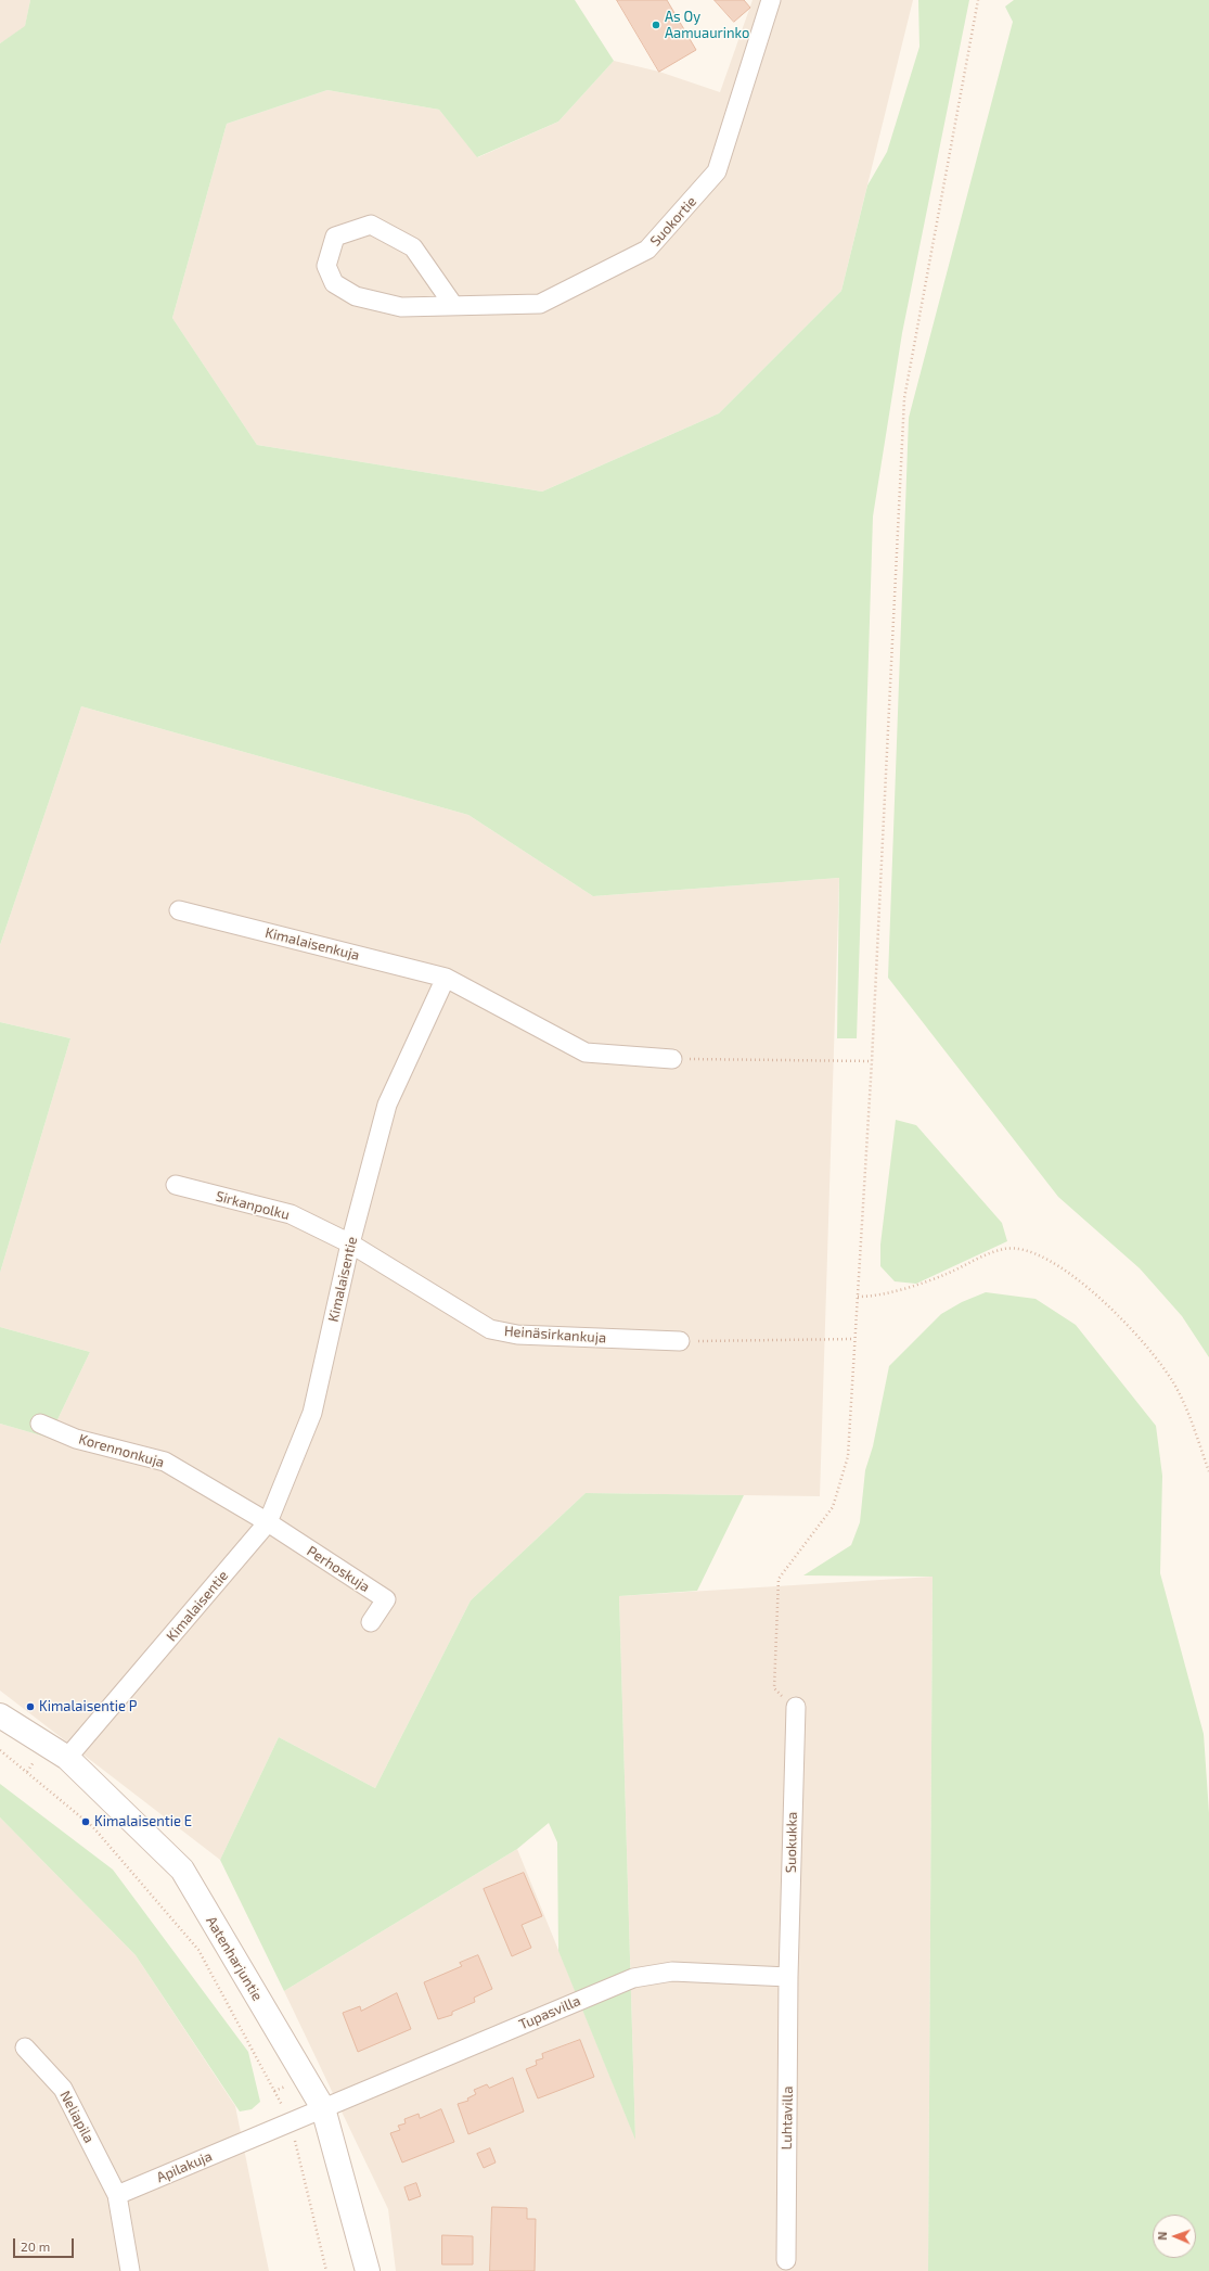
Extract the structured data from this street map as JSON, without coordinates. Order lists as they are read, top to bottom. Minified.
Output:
{"streets":{"street":["Suokortie","Kimalaisenkuja","Sirkanpolku","Kimalaisentie","Heinäsirkankuja","Korennonkuja","Perhoskuja","Suokukka","Aatenharjuntie","Tupasvilla","Neliapila","Luhtavilla","Apilakuja"]},"crossings":[["Kimalaisenkuja","Kimalaisentie"],["Sirkanpolku","Kimalaisentie"],["Sirkanpolku","Heinäsirkankuja"],["Kimalaisentie","Heinäsirkankuja"],["Kimalaisentie","Korennonkuja"],["Kimalaisentie","Perhoskuja"],["Kimalaisentie","Aatenharjuntie"],["Korennonkuja","Perhoskuja"],["Suokukka","Tupasvilla"],["Suokukka","Luhtavilla"],["Aatenharjuntie","Tupasvilla"],["Aatenharjuntie","Apilakuja"],["Tupasvilla","Luhtavilla"],["Tupasvilla","Apilakuja"],["Neliapila","Apilakuja"]],"places":["As Oy Aamuaurinko","Kimalaisentie P","Kimalaisentie E"],"scale_bar":"20 m","north":"left"}
